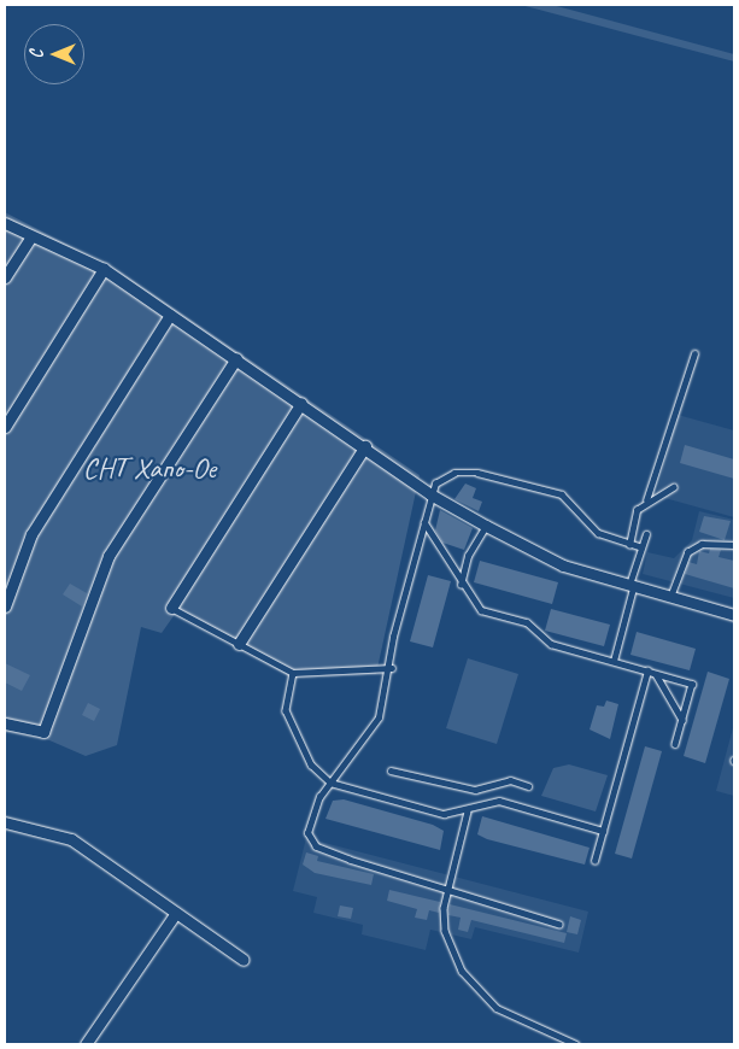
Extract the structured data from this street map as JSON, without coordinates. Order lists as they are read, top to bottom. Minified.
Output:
{"parks":["СНТ Хапо-Ое"],"north":"left"}
